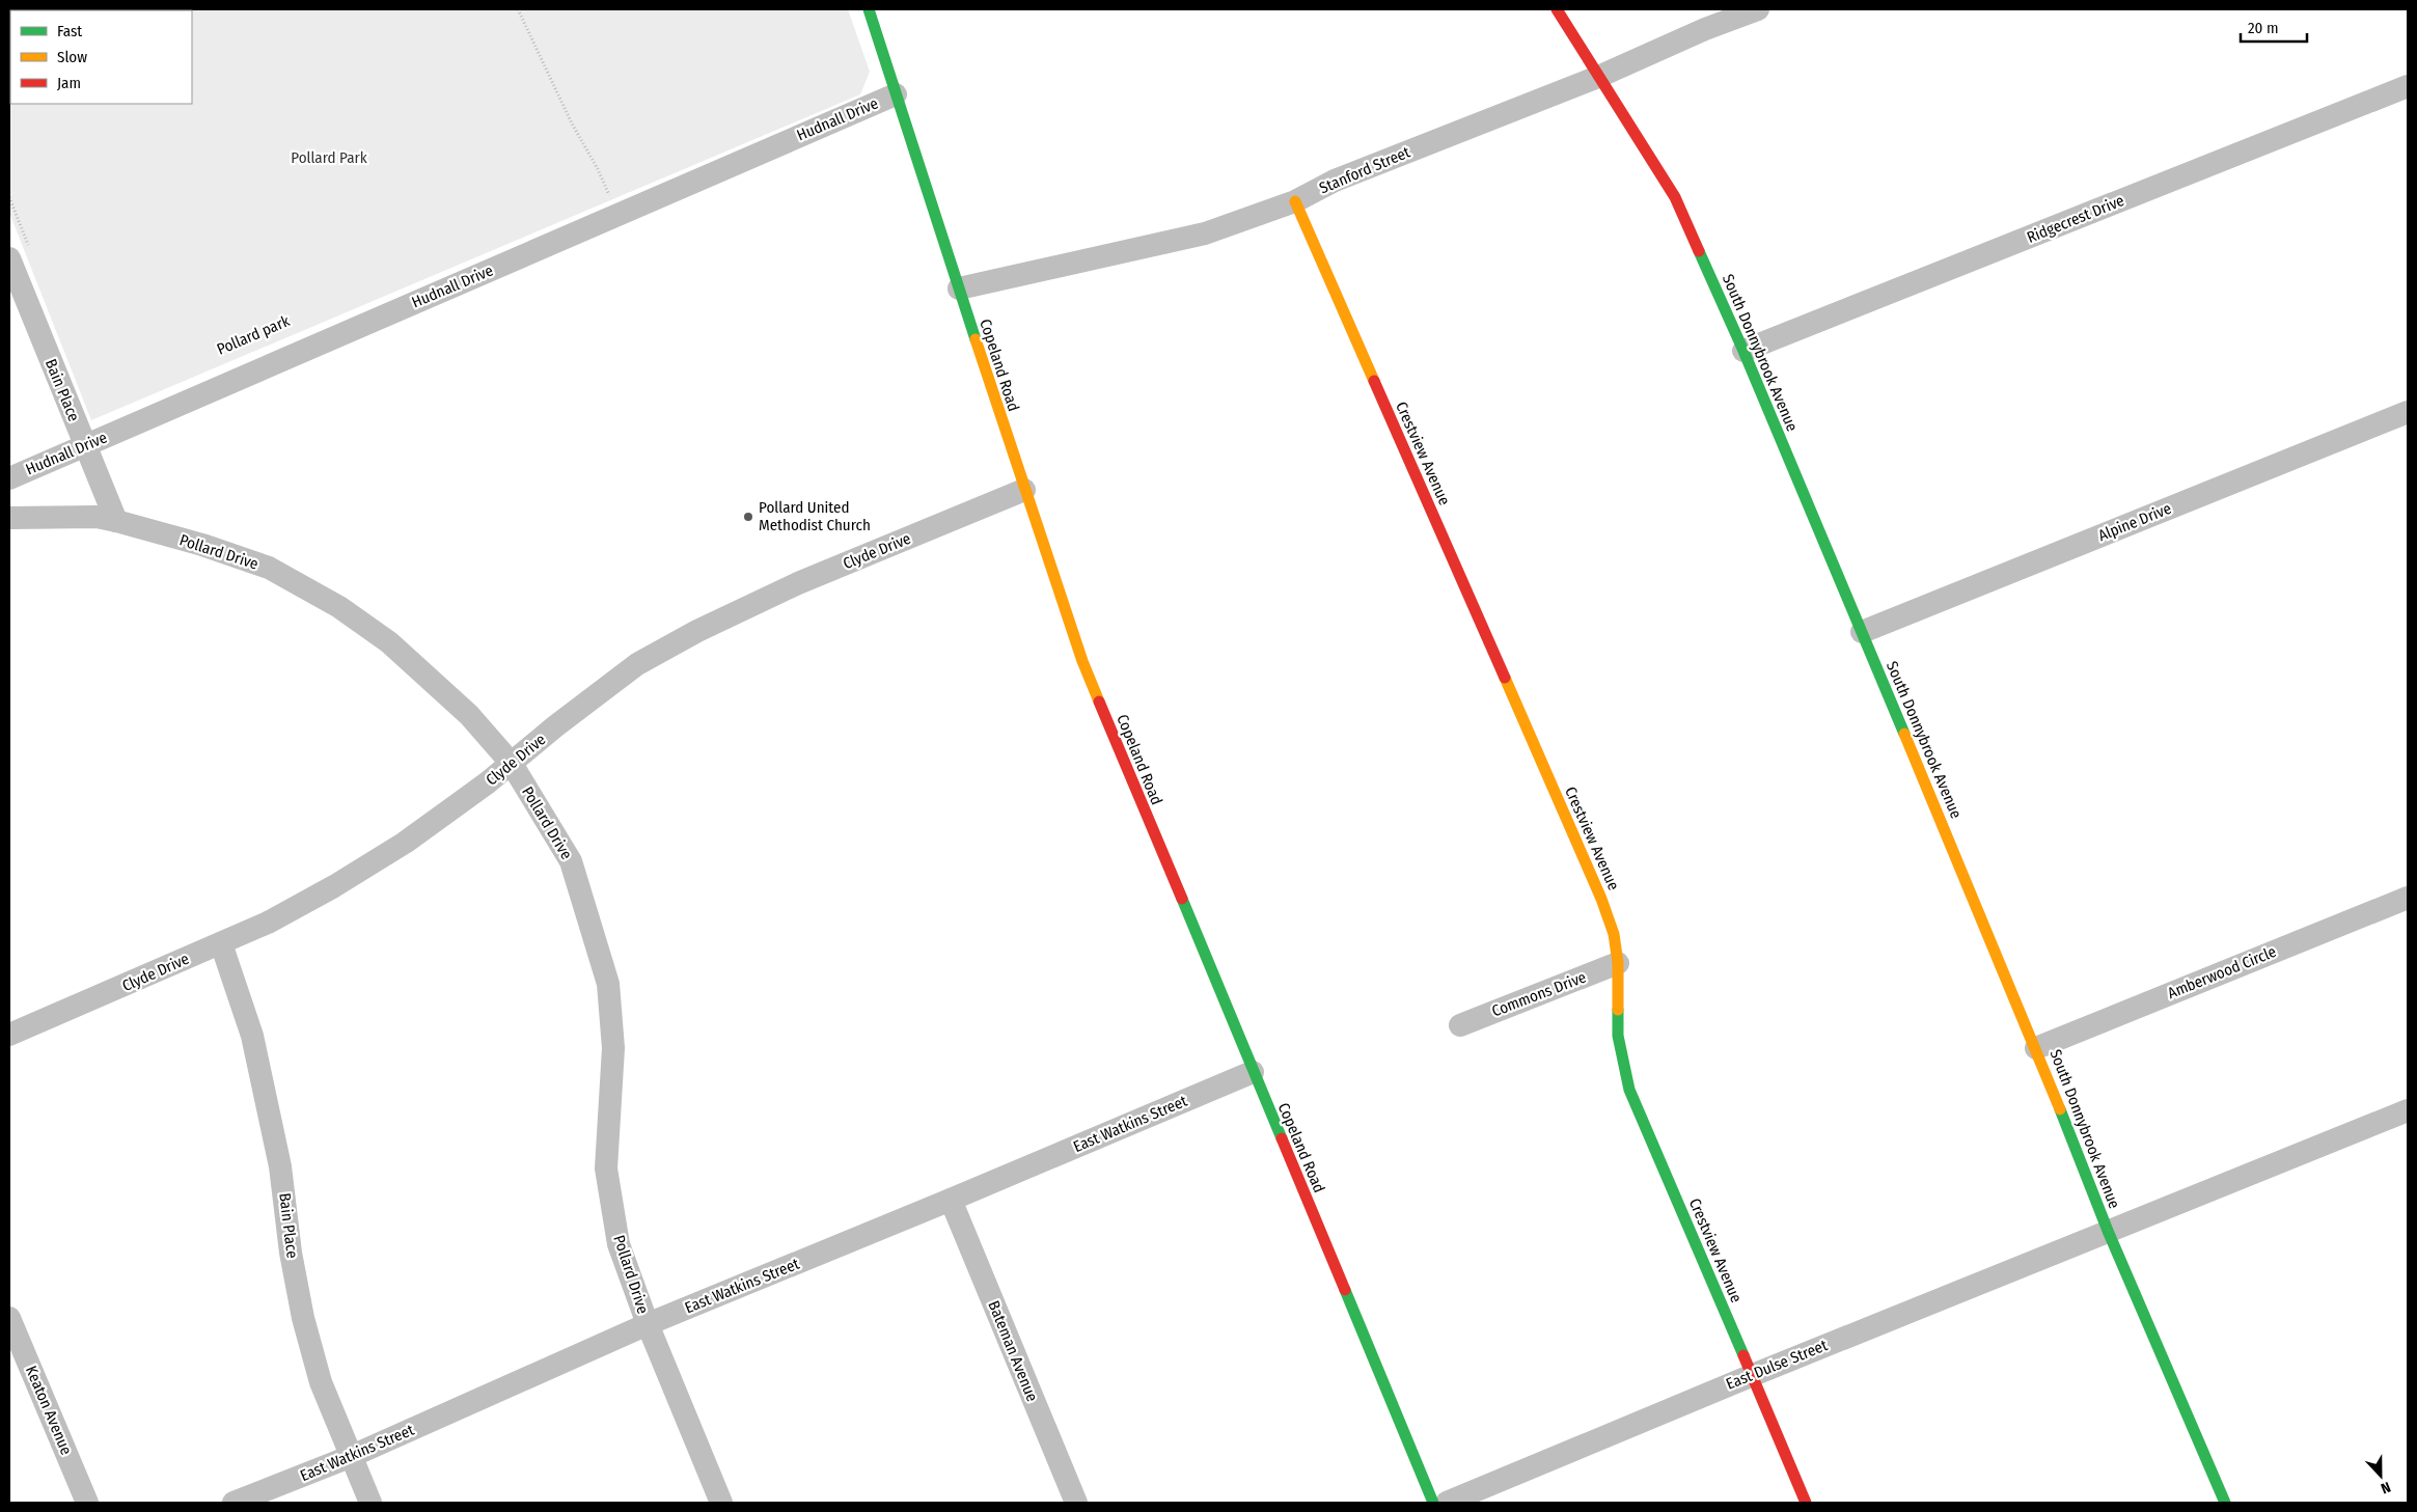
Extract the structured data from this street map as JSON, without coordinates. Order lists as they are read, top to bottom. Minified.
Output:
{"streets":{"street":["Hudnall Drive","Stanford Street","Ridgecrest Drive","South Donnybrook Avenue","Copeland Road","Bain Place","Crestview Avenue","Alpine Drive","Clyde Drive","Pollard Drive","Amberwood Circle","Commons Drive","East Watkins Street","Bateman Avenue","East Dulse Street","Keaton Avenue"]},"crossings":[["Hudnall Drive","Copeland Road"],["Hudnall Drive","Bain Place"],["Stanford Street","South Donnybrook Avenue"],["Stanford Street","Copeland Road"],["Stanford Street","Crestview Avenue"],["Ridgecrest Drive","South Donnybrook Avenue"],["South Donnybrook Avenue","Alpine Drive"],["South Donnybrook Avenue","Amberwood Circle"],["South Donnybrook Avenue","East Dulse Street"],["Copeland Road","Clyde Drive"],["Copeland Road","East Watkins Street"],["Bain Place","Clyde Drive"],["Bain Place","Pollard Drive"],["Bain Place","East Watkins Street"],["Crestview Avenue","Commons Drive"],["Crestview Avenue","East Dulse Street"],["Clyde Drive","Pollard Drive"],["Pollard Drive","East Watkins Street"],["East Watkins Street","Bateman Avenue"]],"parks":["Pollard Park"],"places":["Pollard United Methodist Church"],"legend":["Fast","Slow","Jam"],"scale_bar":"20 m","north":"bottom"}
